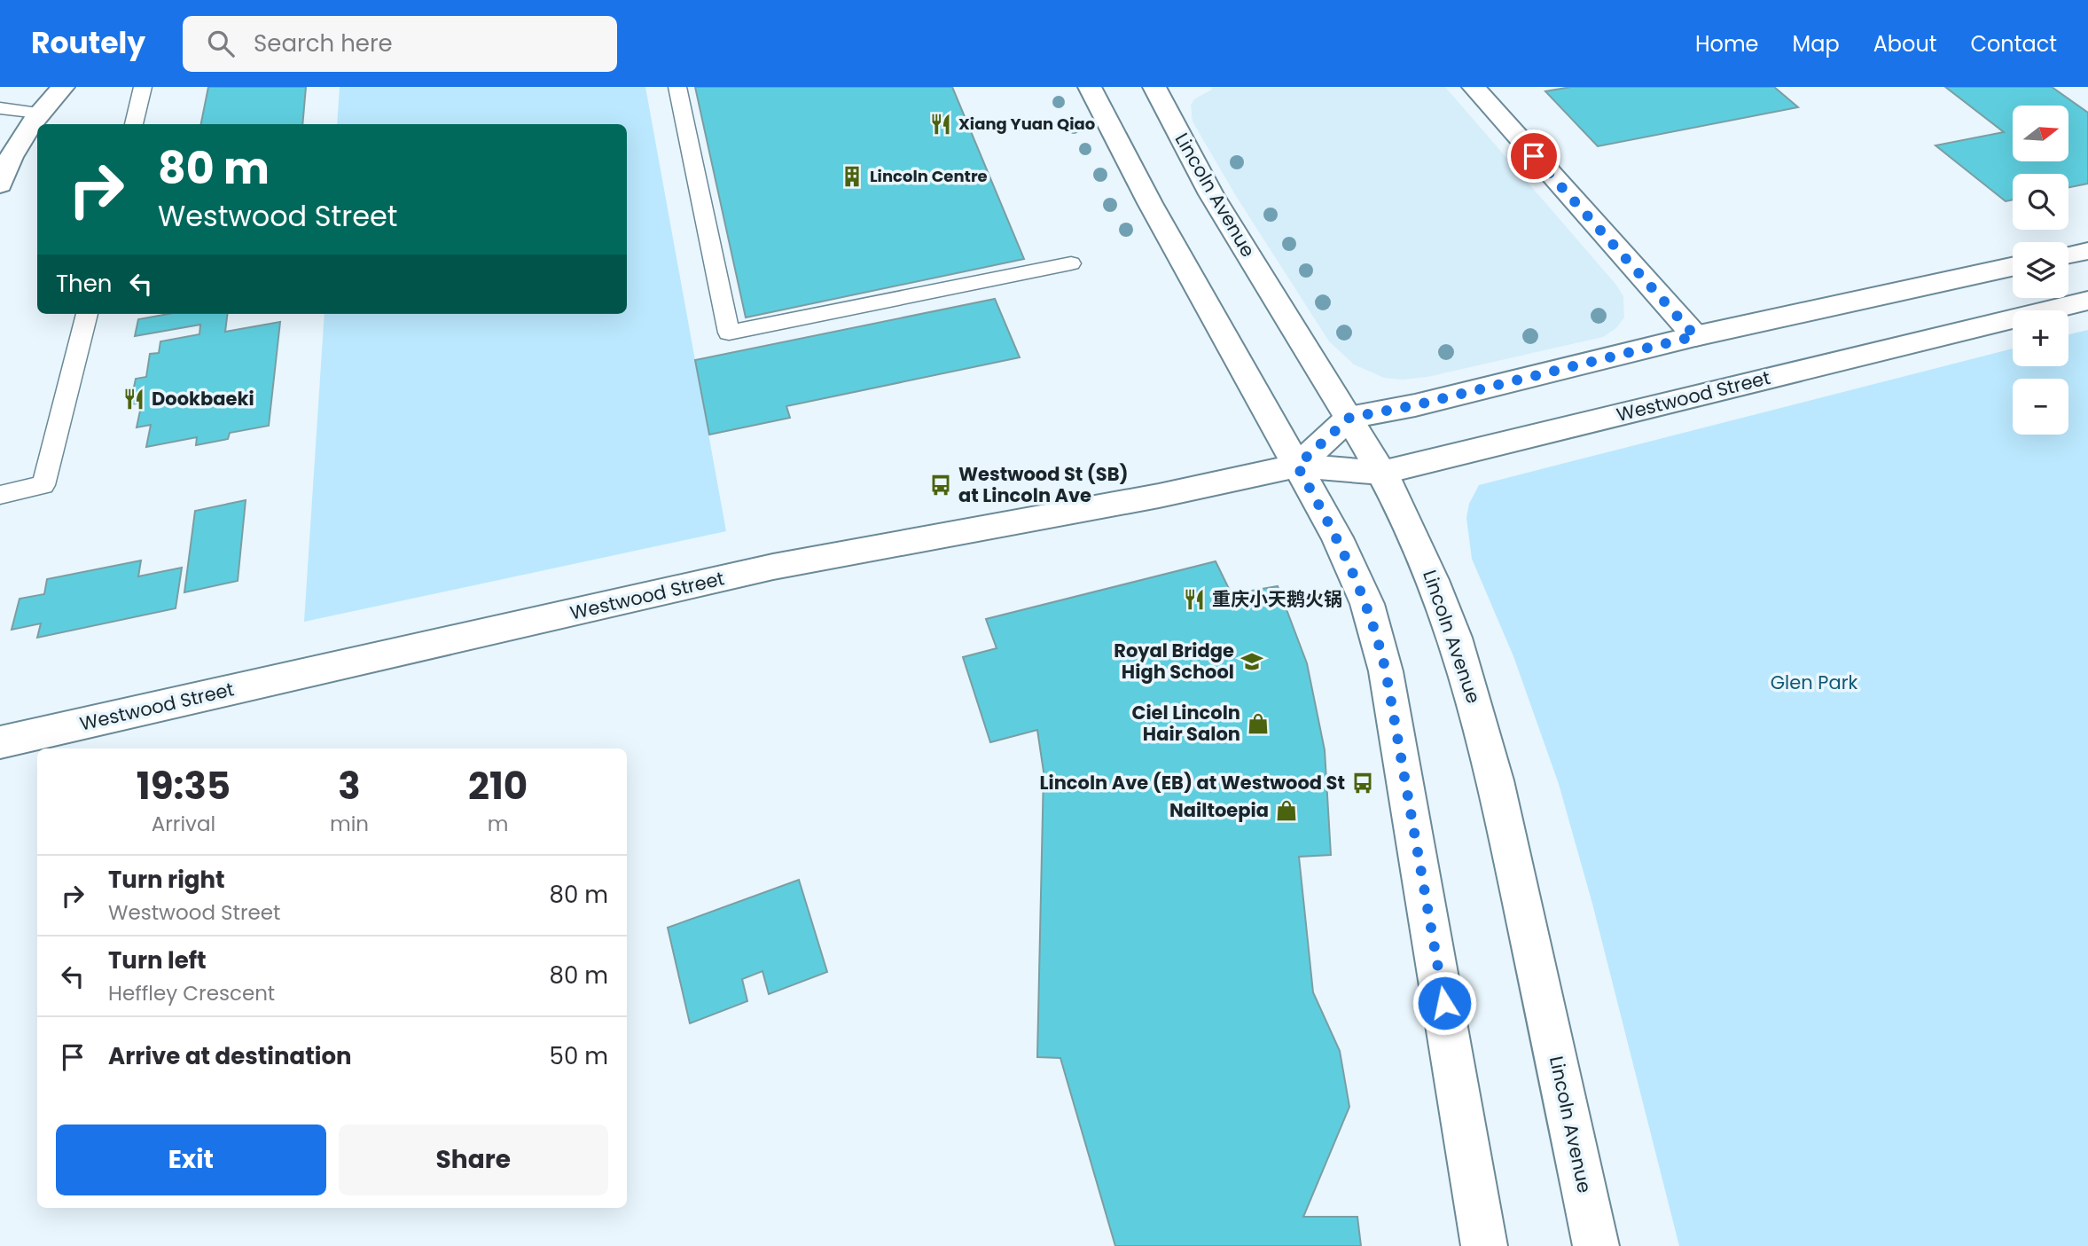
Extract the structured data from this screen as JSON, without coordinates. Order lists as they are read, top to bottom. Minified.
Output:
{"streets":{"main road":["Lincoln Avenue","Westwood Street"]},"crossings":[["Lincoln Avenue","Westwood Street"]],"parks":["Glen Park"],"places":{"restaurant":["Xiang Yuan Qiao","Dookbaeki","重庆小天鹅火锅"],"building":["Lincoln Centre"],"bus stop":["Westwood St (SB) at Lincoln Ave","Lincoln Ave (EB) at Westwood St"],"school or university":["Royal Bridge High School"],"shop":["Ciel Lincoln Hair Salon","Nailtoepia"]},"north":"right","page":{"header":"Routely","search":"Search here","nav":["Home","Map","About","Contact"],"map_buttons":["+","−"],"turn":["80 m","Westwood Street"],"then":"Then","eta":["19:35","Arrival","3","min","210","m"],"list":[{"name":"Turn right","note":"Westwood Street","value":"80 m"},{"name":"Turn left","note":"Heffley Crescent","value":"80 m"},{"name":"Arrive at destination","value":"50 m"}],"buttons":["Exit","Share"]}}
